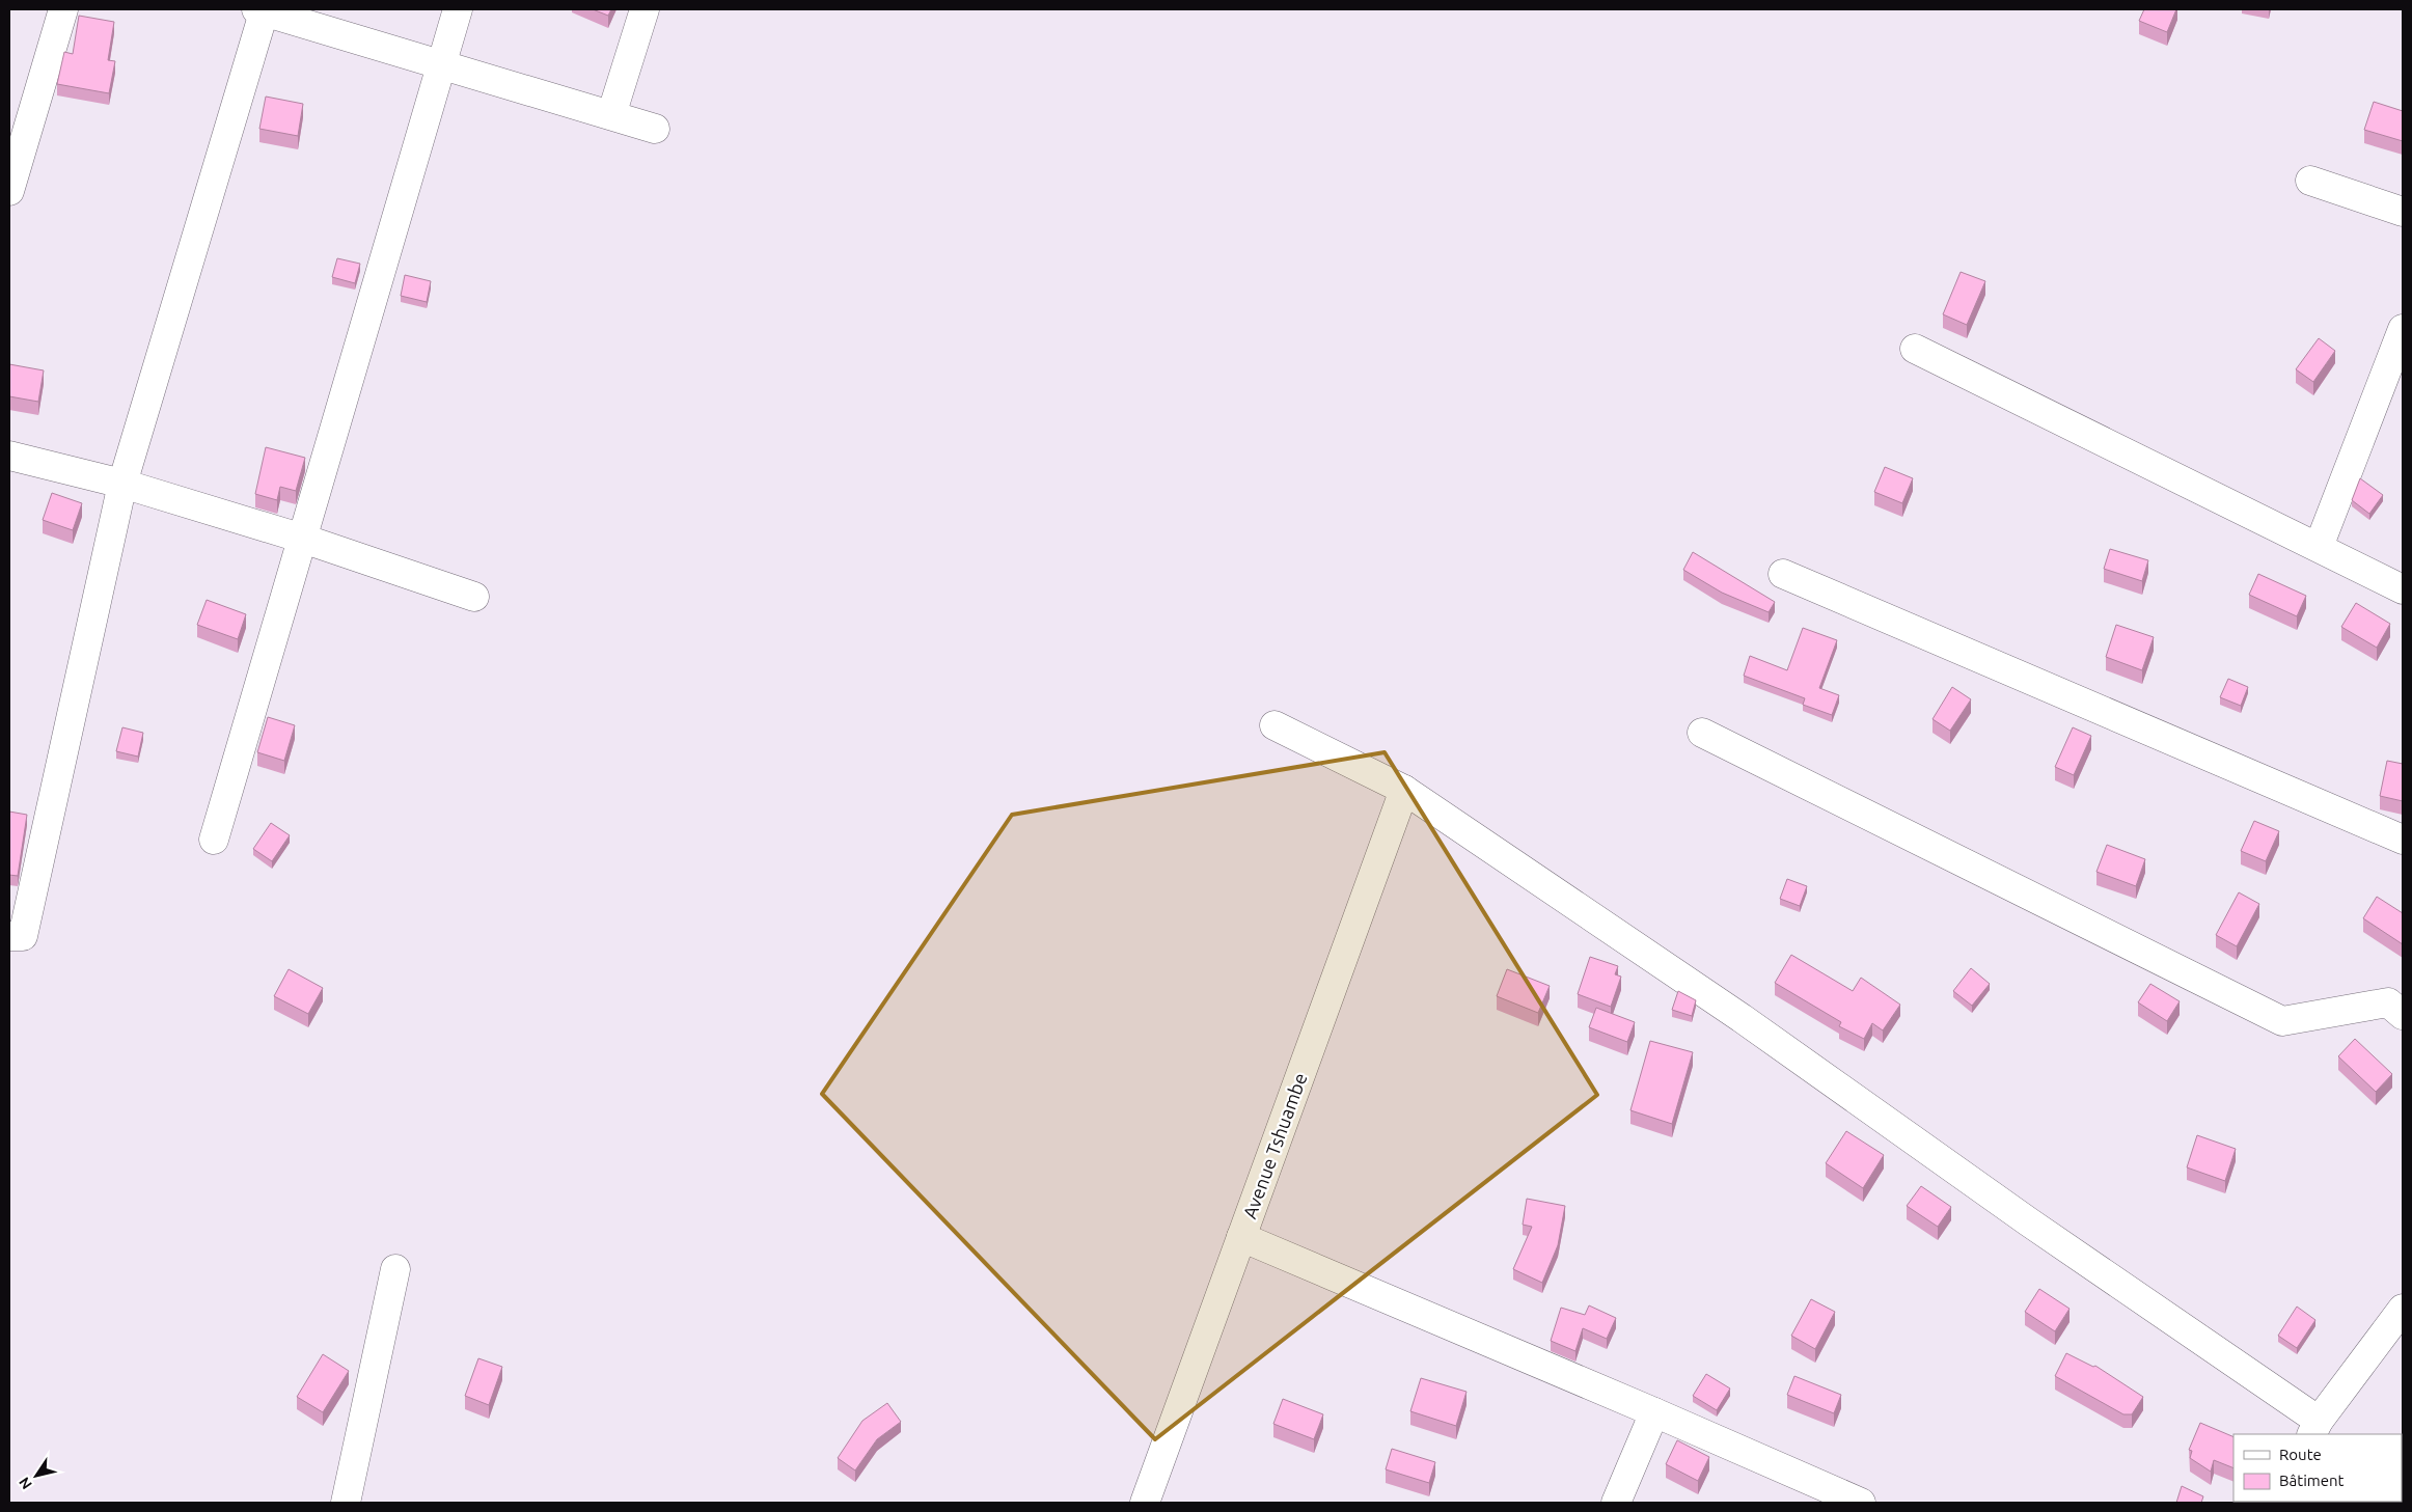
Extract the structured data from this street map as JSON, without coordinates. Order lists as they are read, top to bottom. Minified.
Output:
{"streets":{"street":["Avenue Tshuambe"]},"legend":["Route","Bâtiment"],"north":"bottom left"}
